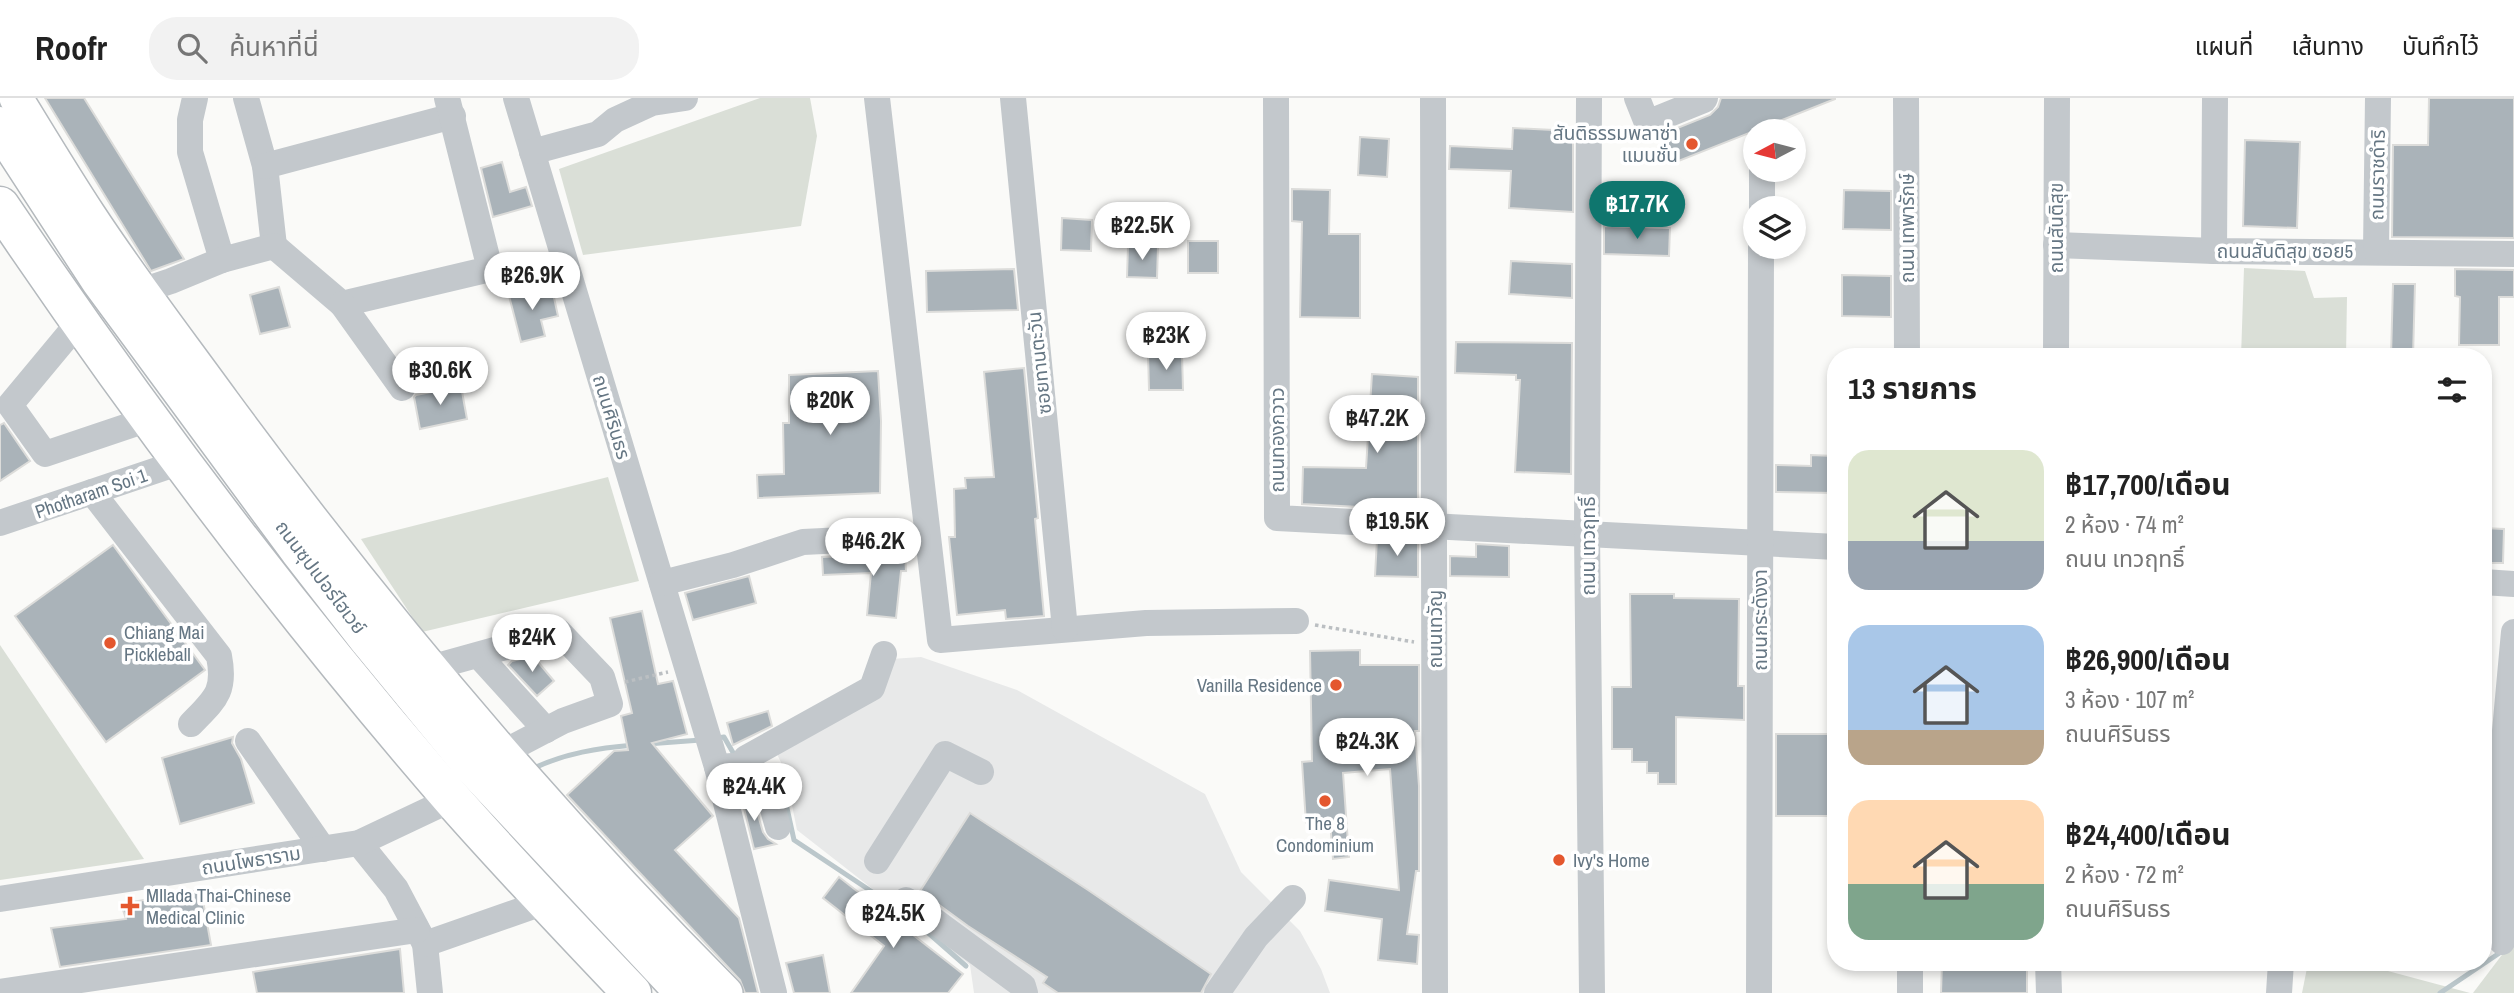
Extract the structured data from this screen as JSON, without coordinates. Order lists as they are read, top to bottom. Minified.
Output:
{"streets":{"highway":["ถนนซุปเปอร์ไฮเวย์"],"street":["ถนนราชดำริ","ถนน เทพารักษ์","ถนนสันติสุข","ถนนสันติสุข ซอย5","ซอยทานตะวัน","ถนนศิรินธร","ถนนทองกวาว","Photharam Soi 1","ถนน เทวฤทธิ์","ถนนกระดังงา","ถนนเทวัญ","ถนนโพธาราม"]},"crossings":[["ถนนราชดำริ","ถนนสันติสุข ซอย5"],["ถนนสันติสุข","ถนนสันติสุข ซอย5"],["ถนนทองกวาว","ถนน เทวฤทธิ์"],["ถนนทองกวาว","ถนนกระดังงา"],["ถนนทองกวาว","ถนนเทวัญ"],["Photharam Soi 1","ถนนซุปเปอร์ไฮเวย์"],["ถนนซุปเปอร์ไฮเวย์","ถนนโพธาราม"]],"places":{"other":["สันติธรรมพลาซ่า แมนชั่น","Chiang Mai Pickleball","Vanilla Residence","The 8 Condominium","Ivy's Home"],"health":["MIlada Thai-Chinese Medical Clinic"]},"north":"left","page":{"header":"Roofr","search":"ค้นหาที่นี่","nav":["แผนที่","เส้นทาง","บันทึกไว้"],"price":["฿17.7K","฿22.5K","฿26.9K","฿23K","฿30.6K","฿20K","฿47.2K","฿19.5K","฿46.2K","฿24K","฿24.3K","฿24.4K","฿24.5K"],"heading":"13 รายการ","list":[{"name":"฿17,700/เดือน","note":"2 ห้อง · 74 m² · ถนน เทวฤทธิ์"},{"name":"฿26,900/เดือน","note":"3 ห้อง · 107 m² · ถนนศิรินธร"},{"name":"฿24,400/เดือน","note":"2 ห้อง · 72 m² · ถนนศิรินธร"}]}}
